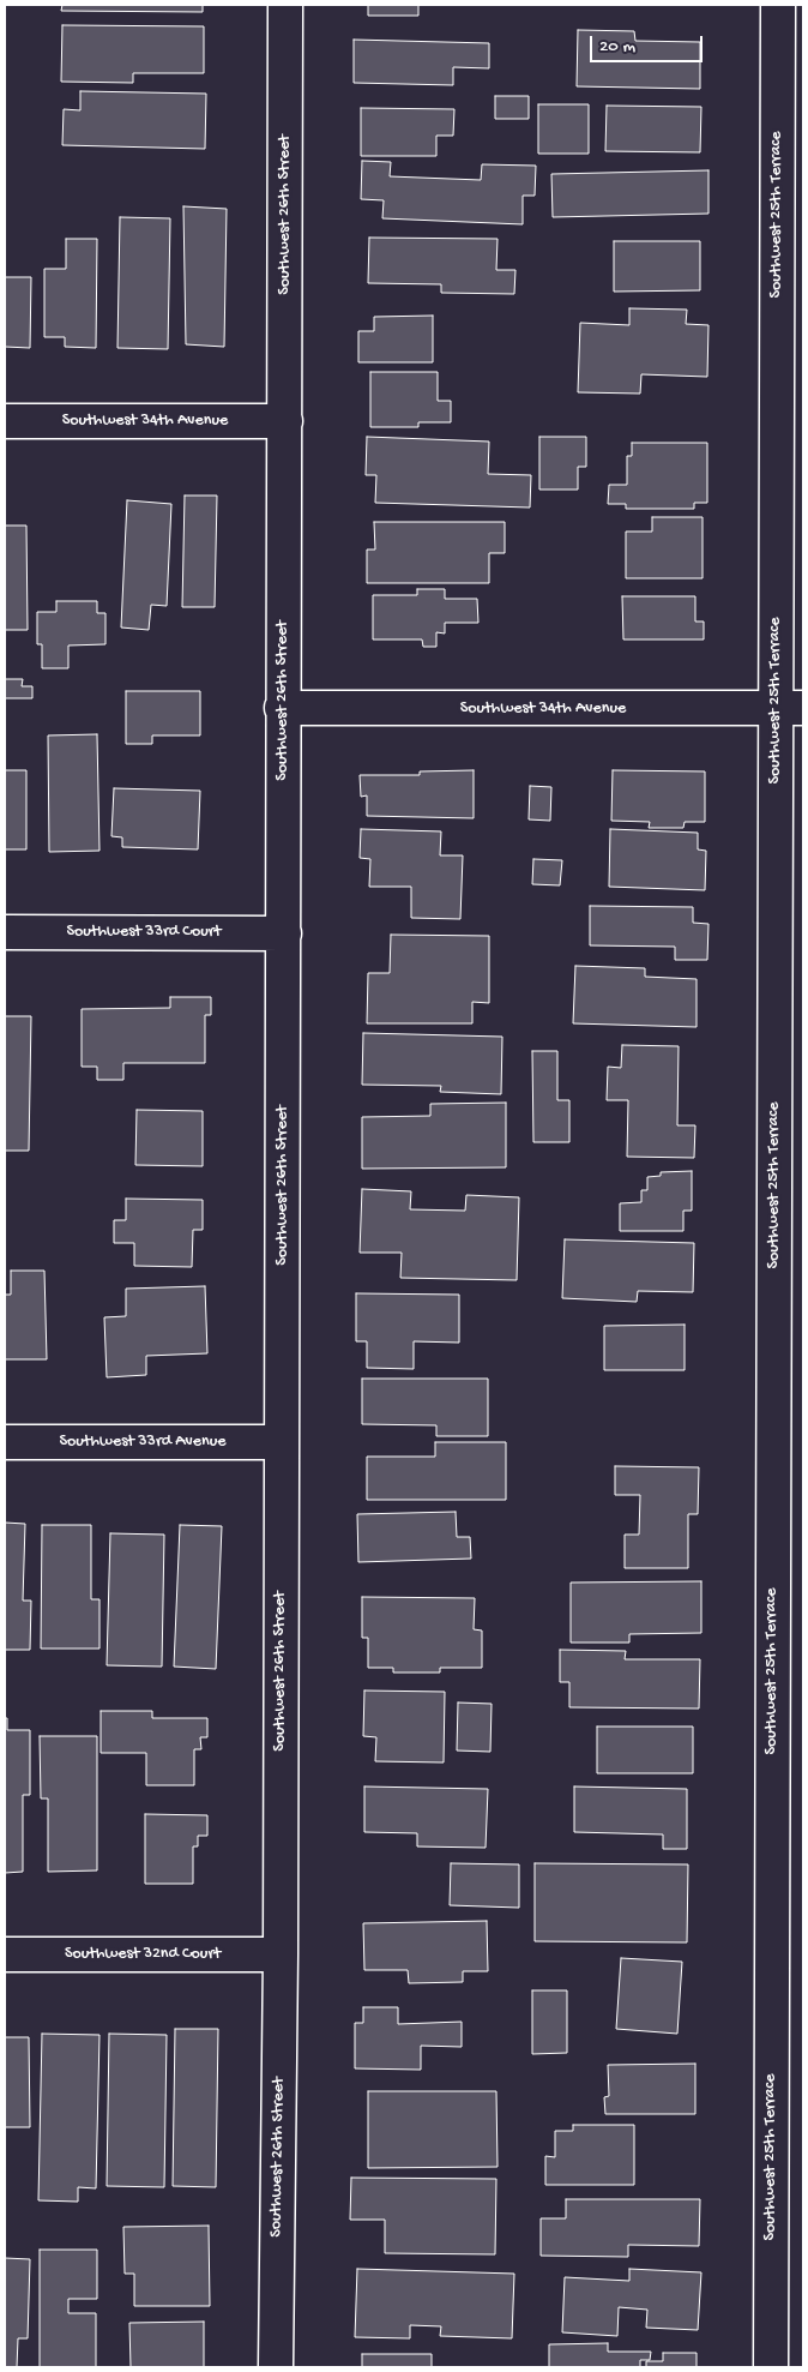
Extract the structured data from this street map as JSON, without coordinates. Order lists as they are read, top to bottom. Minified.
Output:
{"streets":{"street":["Southwest 26th Street","Southwest 25th Terrace","Southwest 34th Avenue","Southwest 33rd Court","Southwest 33rd Avenue","Southwest 32nd Court"]},"crossings":[["Southwest 26th Street","Southwest 34th Avenue"],["Southwest 26th Street","Southwest 33rd Court"],["Southwest 26th Street","Southwest 33rd Avenue"],["Southwest 26th Street","Southwest 32nd Court"],["Southwest 25th Terrace","Southwest 34th Avenue"]],"scale_bar":"20 m"}
